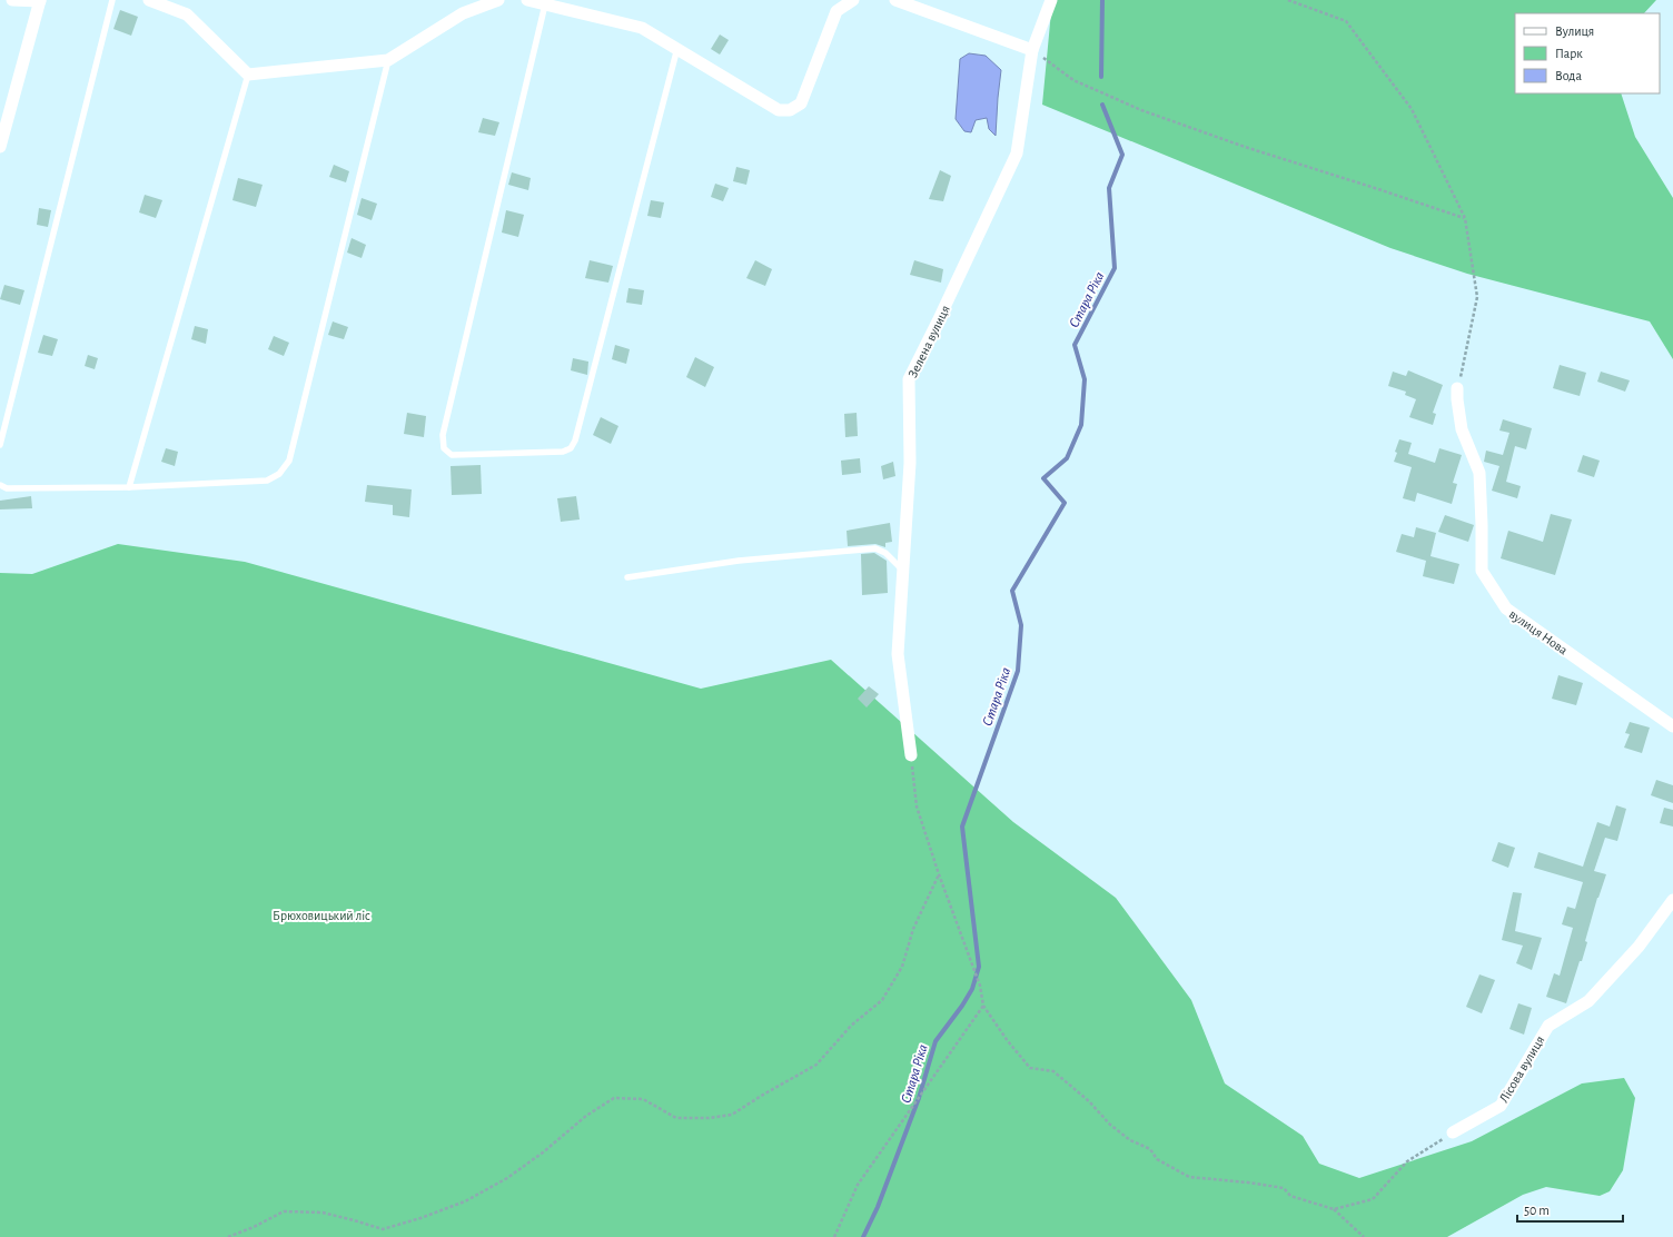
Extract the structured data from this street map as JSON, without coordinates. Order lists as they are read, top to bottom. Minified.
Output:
{"streets":{"street":["Зелена вулиця","вулиця Нова","Лісова вулиця"]},"water":["Стара Ріка"],"parks":["Брюховицький ліс"],"legend":["Вулиця","Парк","Вода"],"scale_bar":"50 m"}
